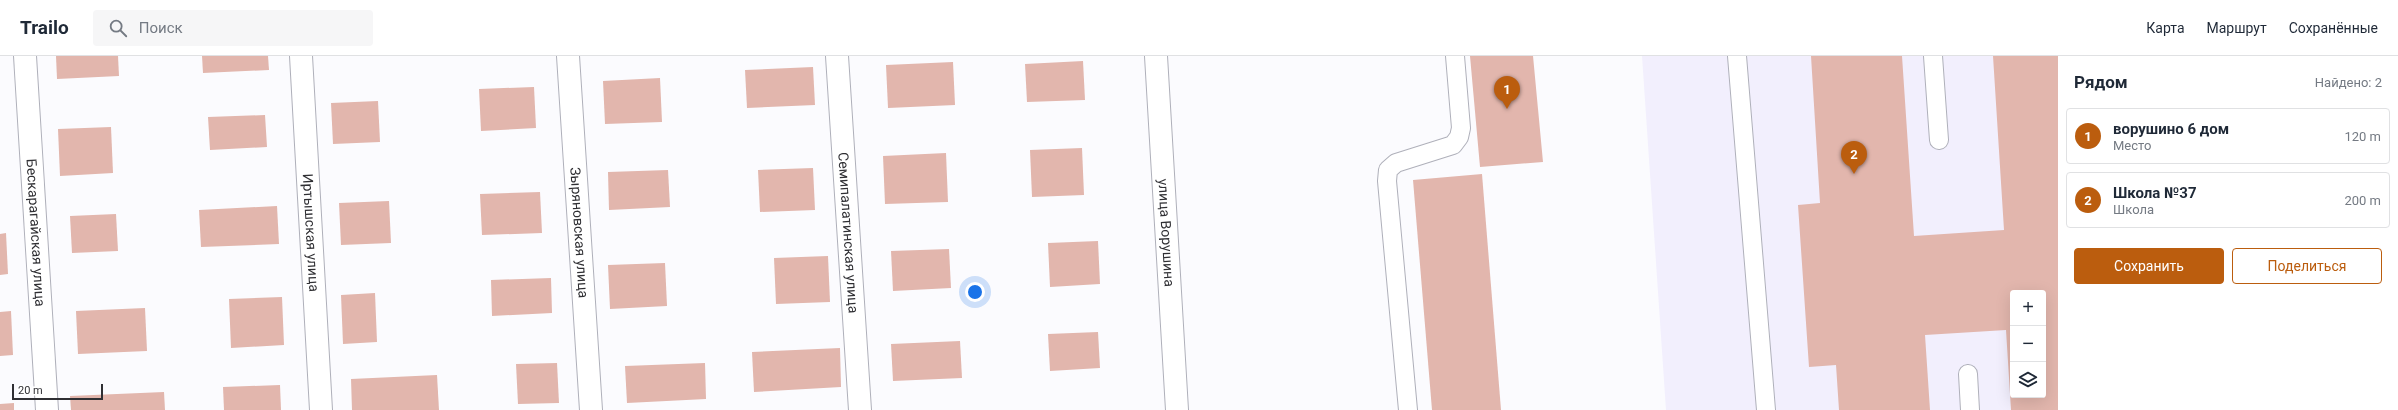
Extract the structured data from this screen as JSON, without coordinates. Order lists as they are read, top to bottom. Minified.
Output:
{"streets":{"street":["Бескарагайская улица","Иртышская улица","Зыряновская улица","Семипалатинская улица","улица Ворушина"]},"scale_bar":"20 m","page":{"header":"Trailo","search":"Поиск","nav":["Карта","Маршрут","Сохранённые"],"heading":["Рядом","Найдено: 2"],"pins":["1","2"],"list":[{"mark":"1","name":"ворушино 6 дом","note":"Место","value":"120 m"},{"mark":"2","name":"Школа №37","note":"Школа","value":"200 m"}],"buttons":["Сохранить","Поделиться"],"map_buttons":["+","−"],"scale":"20 m"}}
